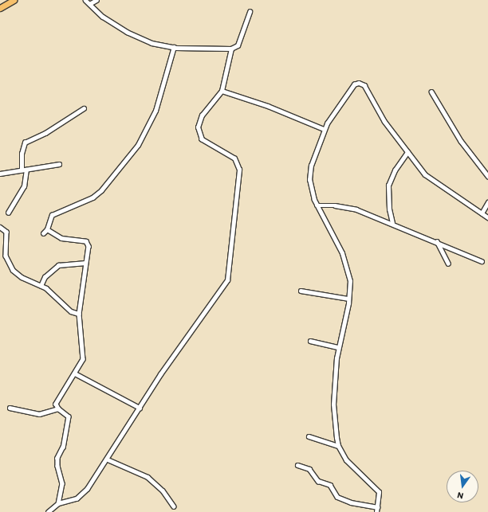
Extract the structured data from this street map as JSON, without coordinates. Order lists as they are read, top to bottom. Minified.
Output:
{"north":"bottom"}
